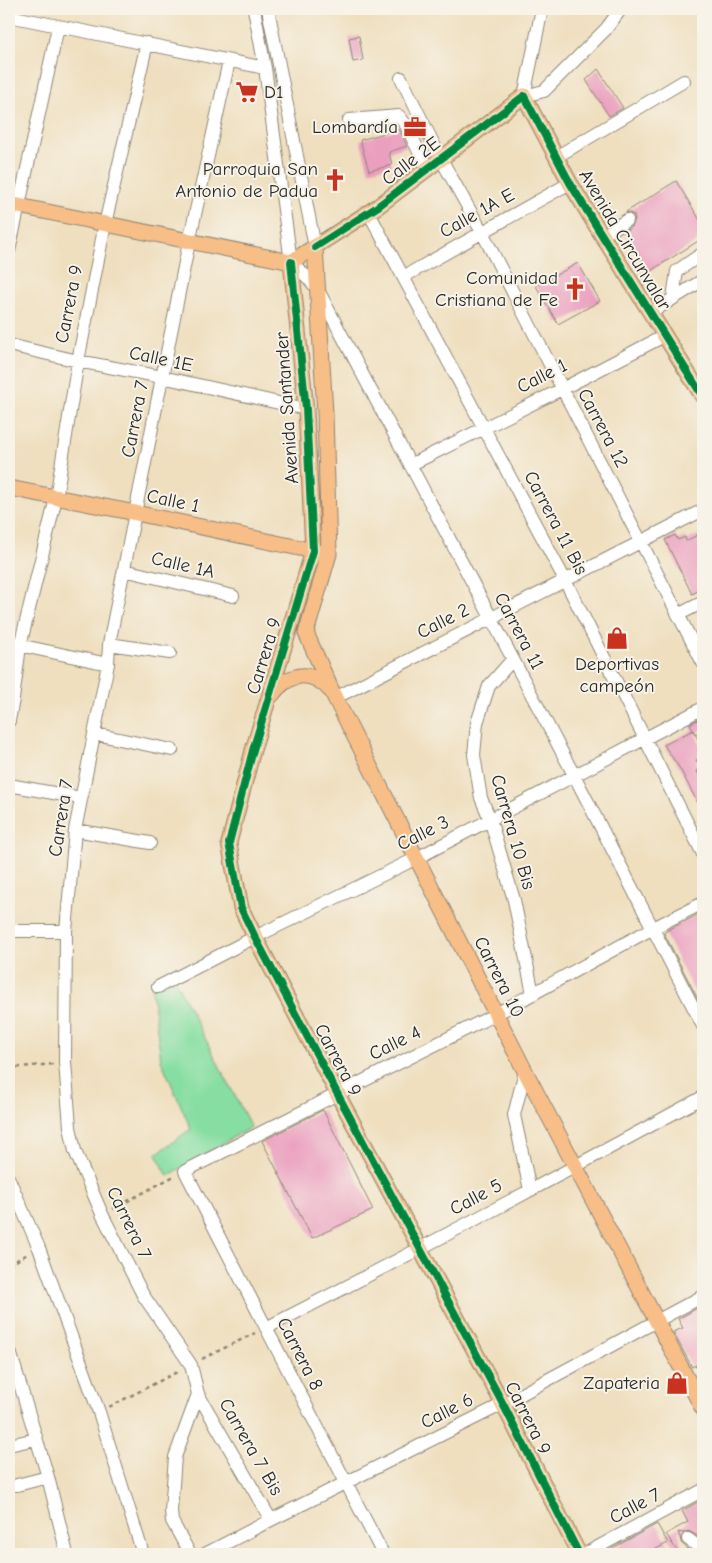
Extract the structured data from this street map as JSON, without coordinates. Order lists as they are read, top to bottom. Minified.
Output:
{"streets":{"main road":["Calle 2E","Avenida Circunvalar","Carrera 9","Calle 1","Avenida Santander","Carrera 10"],"street":["Calle 1A E","Calle 1E","Carrera 7","Carrera 12","Carrera 11 Bis","Calle 1A","Calle 2","Carrera 11","Carrera 10 Bis","Calle 3","Calle 4","Calle 5","Carrera 8","Calle 6","Carrera 7 Bis","Calle 7"]},"crossings":[["Calle 2E","Avenida Circunvalar"],["Calle 2E","Avenida Santander"],["Calle 2E","Carrera 12"],["Calle 2E","Carrera 11 Bis"],["Calle 2E","Carrera 11"],["Calle 1A E","Avenida Circunvalar"],["Calle 1A E","Carrera 12"],["Calle 1A E","Carrera 11 Bis"],["Avenida Circunvalar","Calle 1"],["Carrera 9","Calle 1E"],["Carrera 9","Calle 1"],["Carrera 9","Avenida Santander"],["Carrera 9","Calle 3"],["Carrera 9","Calle 4"],["Carrera 9","Calle 5"],["Carrera 9","Calle 6"],["Calle 1E","Avenida Santander"],["Calle 1E","Carrera 7"],["Calle 1","Avenida Santander"],["Calle 1","Carrera 7"],["Calle 1","Carrera 12"],["Calle 1","Carrera 11 Bis"],["Calle 1","Carrera 11"],["Calle 1","Carrera 10"],["Avenida Santander","Carrera 11"],["Avenida Santander","Carrera 10"],["Carrera 7","Calle 1A"],["Carrera 7","Carrera 7 Bis"],["Carrera 12","Calle 2"],["Carrera 11 Bis","Calle 2"],["Carrera 11 Bis","Calle 3"],["Calle 2","Carrera 11"],["Calle 2","Carrera 10"],["Carrera 11","Carrera 10 Bis"],["Carrera 11","Calle 3"],["Carrera 11","Calle 4"],["Carrera 10 Bis","Calle 3"],["Carrera 10 Bis","Calle 4"],["Calle 3","Carrera 10"],["Carrera 10","Calle 4"],["Carrera 10","Calle 5"],["Carrera 10","Calle 6"],["Calle 4","Carrera 8"],["Calle 5","Carrera 8"],["Carrera 8","Calle 6"],["Calle 6","Carrera 7 Bis"]],"places":{"supermarket":["D1"],"office":["Lombardía"],"church":["Parroquia San Antonio de Padua","Comunidad Cristiana de Fe"],"shop":["Deportivas campeón","Zapateria"]}}
